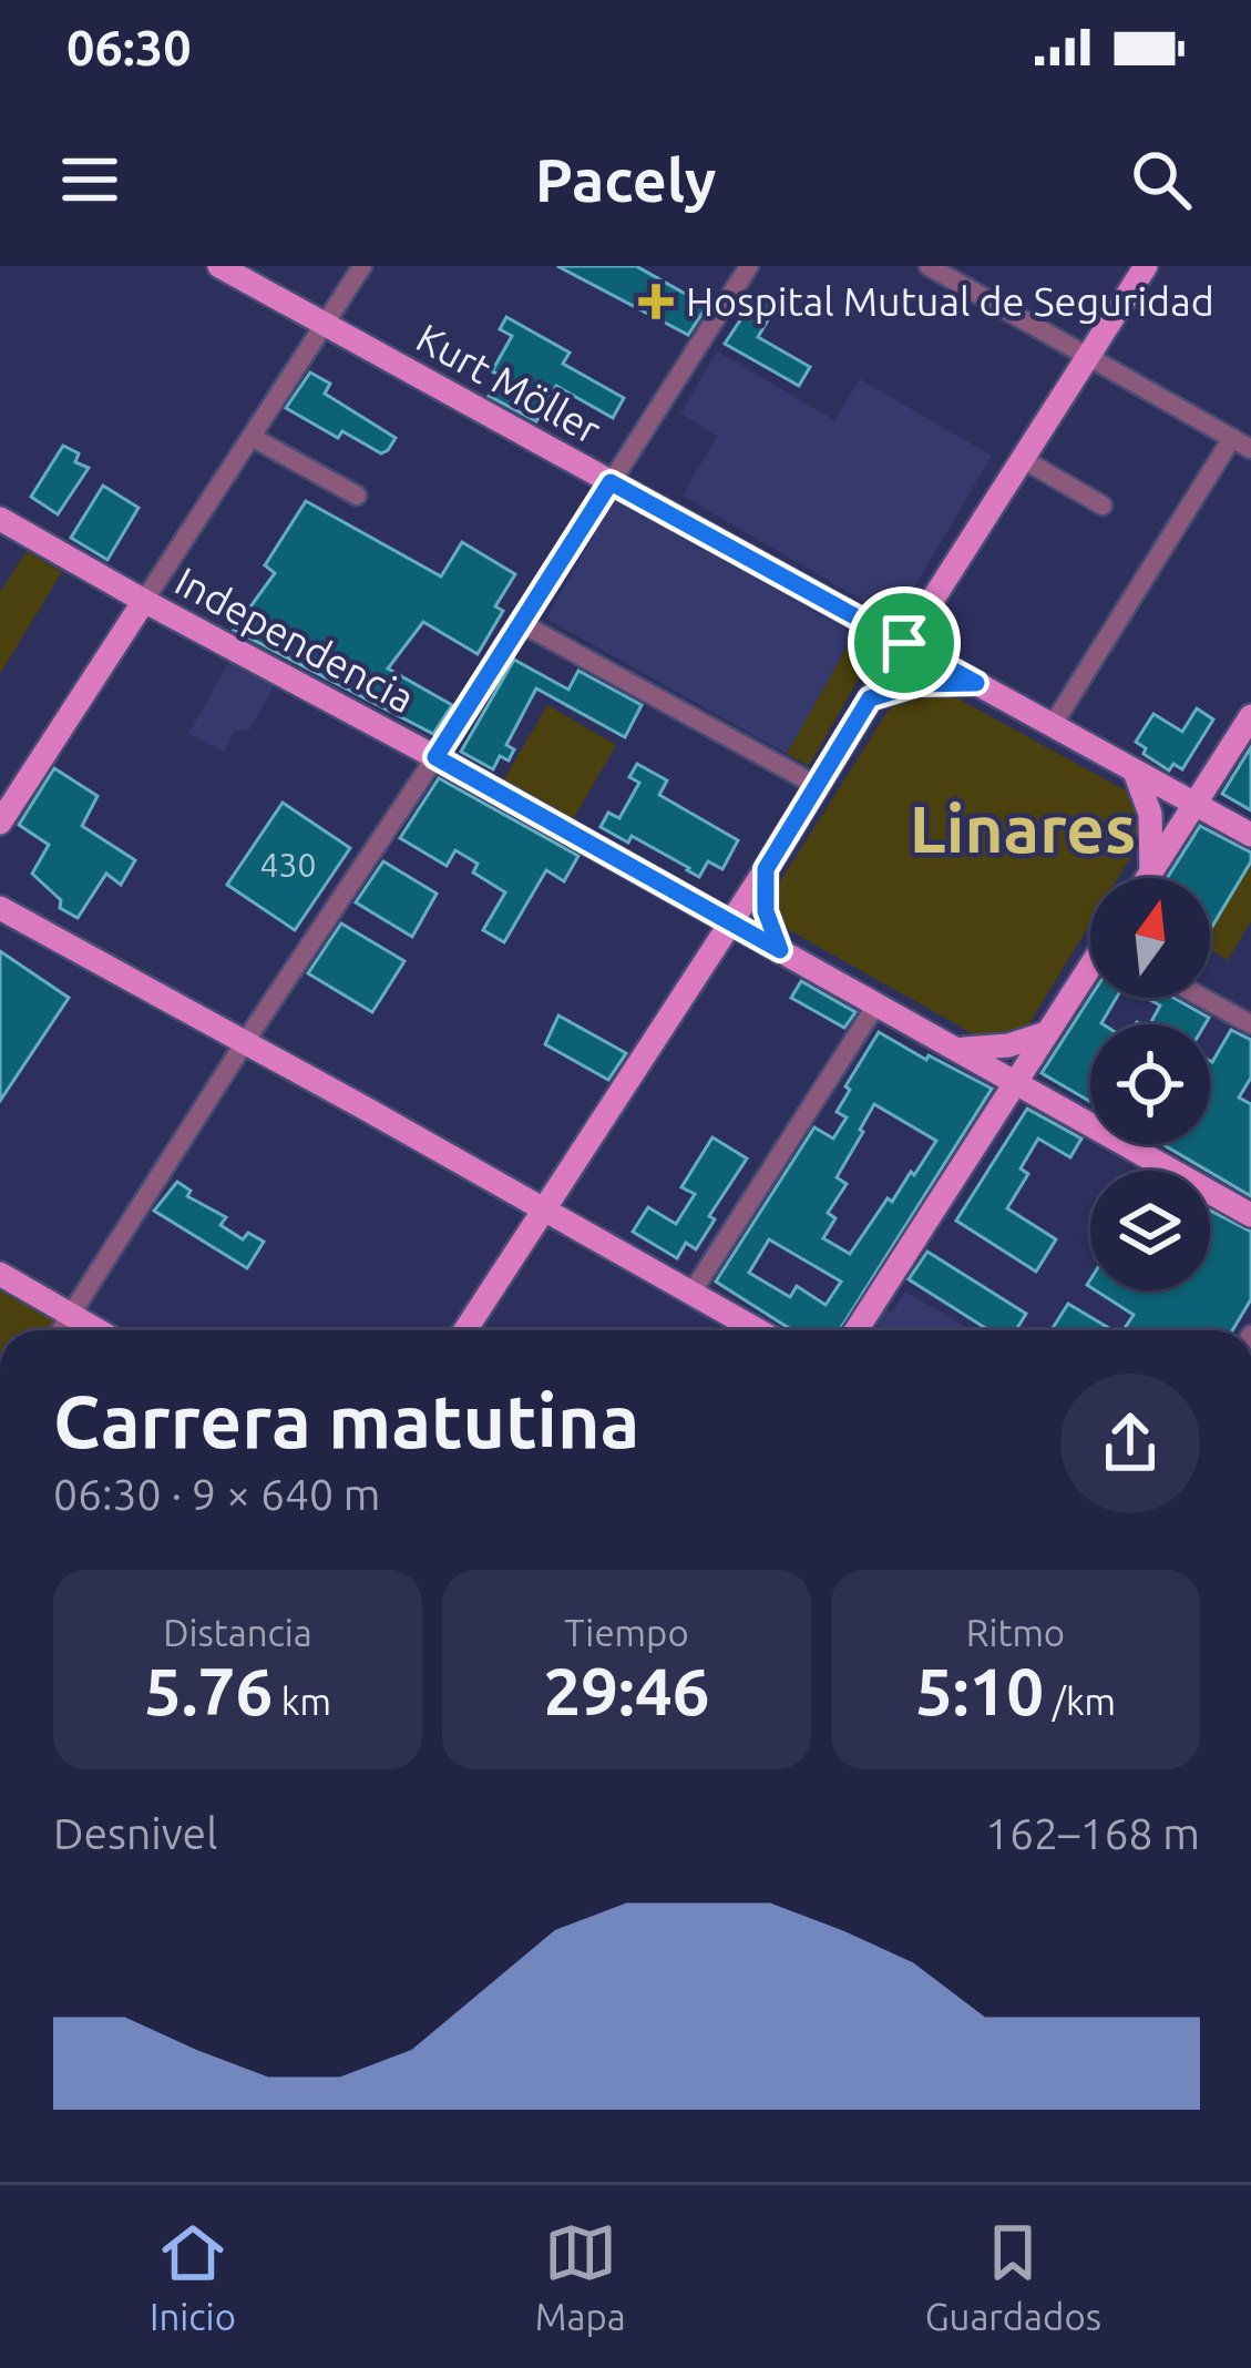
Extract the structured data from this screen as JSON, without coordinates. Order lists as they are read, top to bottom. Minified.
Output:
{"streets":{"main road":["Kurt Möller","Independencia"]},"districts":["Linares"],"places":{"health":["Hospital Mutual de Seguridad"]},"house_numbers":["430"],"north":"top","page":{"status":"06:30","header":"Pacely","heading":["Carrera matutina","06:30 · 9 × 640 m"],"stats":[["Distancia","5.76 km"],["Tiempo","29:46"],["Ritmo","5:10 /km"]],"chart":["Desnivel","162–168 m"],"tabs":["Inicio","Mapa","Guardados"]}}
